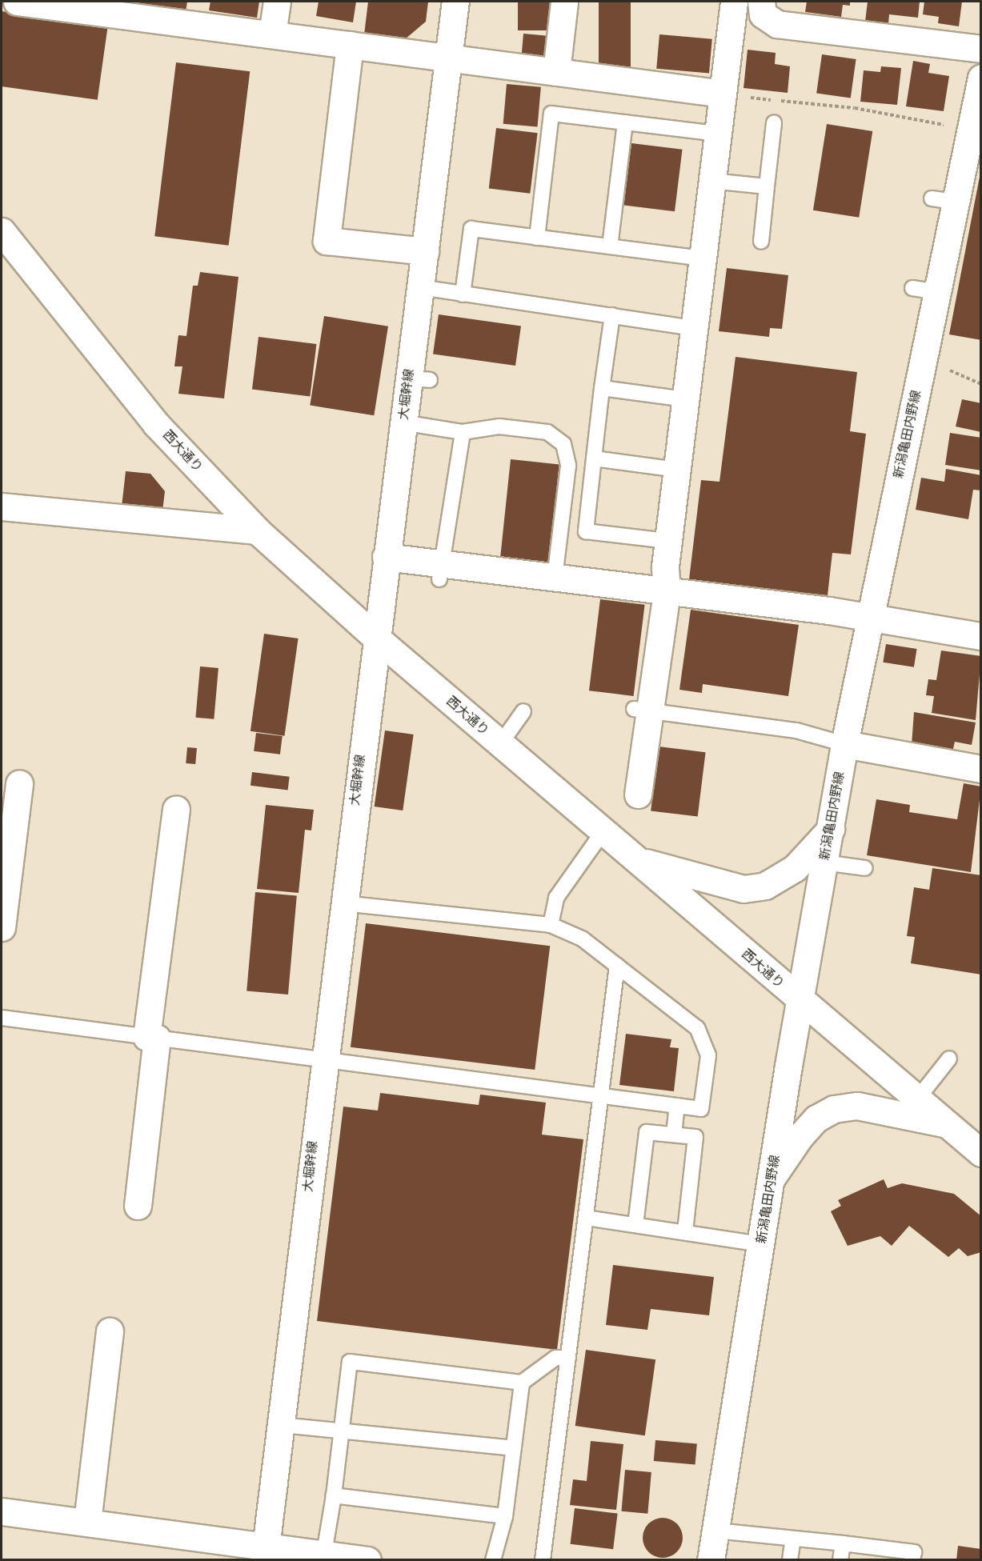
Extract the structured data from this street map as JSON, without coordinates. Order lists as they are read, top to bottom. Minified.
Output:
{"streets":{"street":["大堀幹線","新潟亀田内野線","西大通り"]},"crossings":[["大堀幹線","西大通り"],["新潟亀田内野線","西大通り"]]}
